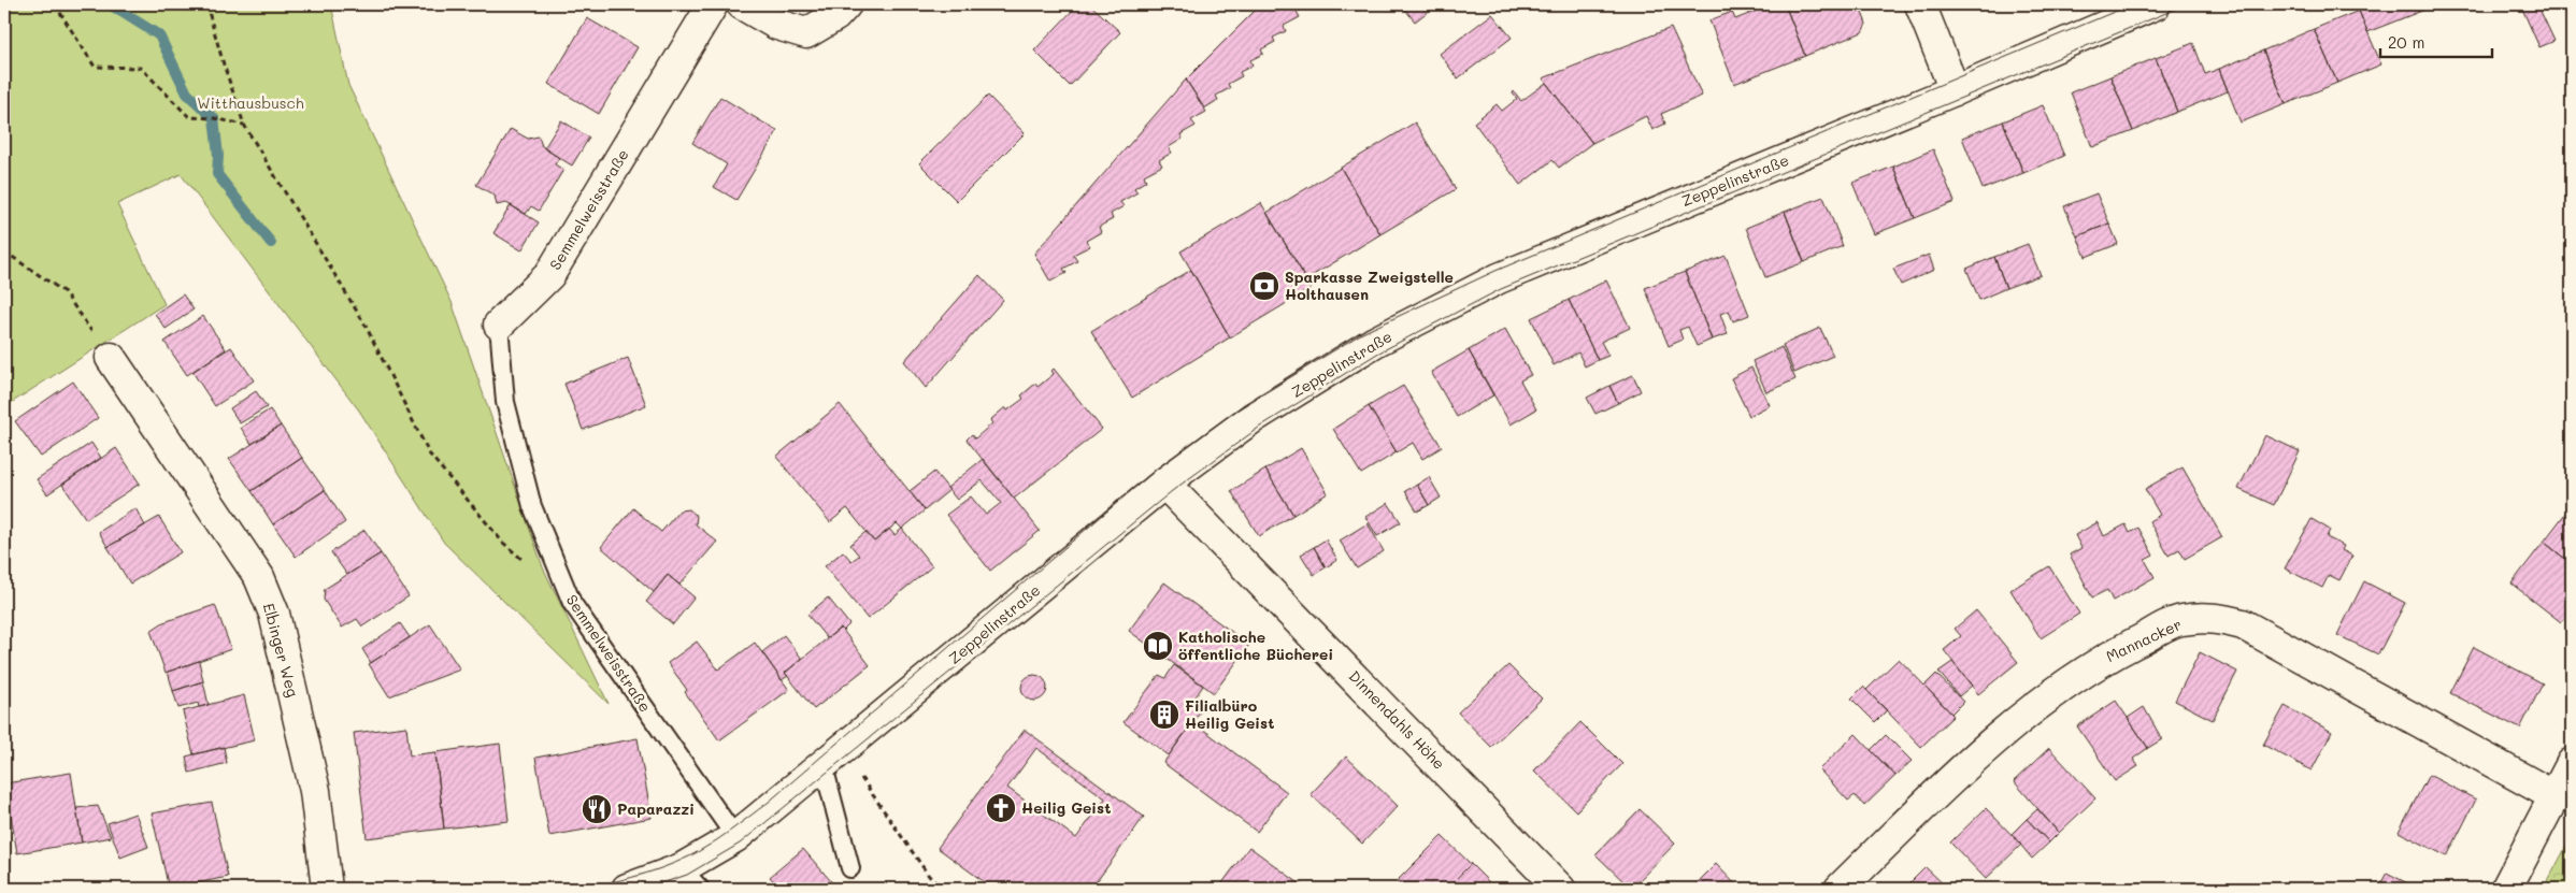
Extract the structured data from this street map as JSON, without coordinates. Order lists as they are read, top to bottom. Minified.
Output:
{"streets":{"street":["Zeppelinstraße","Semmelweisstraße","Mannacker","Elbinger Weg","Dinnendahls Höhe"]},"crossings":[["Zeppelinstraße","Semmelweisstraße"],["Zeppelinstraße","Dinnendahls Höhe"]],"parks":["Witthausbusch"],"places":{"bank":["Sparkasse Zweigstelle Holthausen"],"library":["Katholische öffentliche Bücherei"],"building":["Filialbüro Heilig Geist"],"church":["Heilig Geist"],"restaurant":["Paparazzi"]},"scale_bar":"20 m"}
